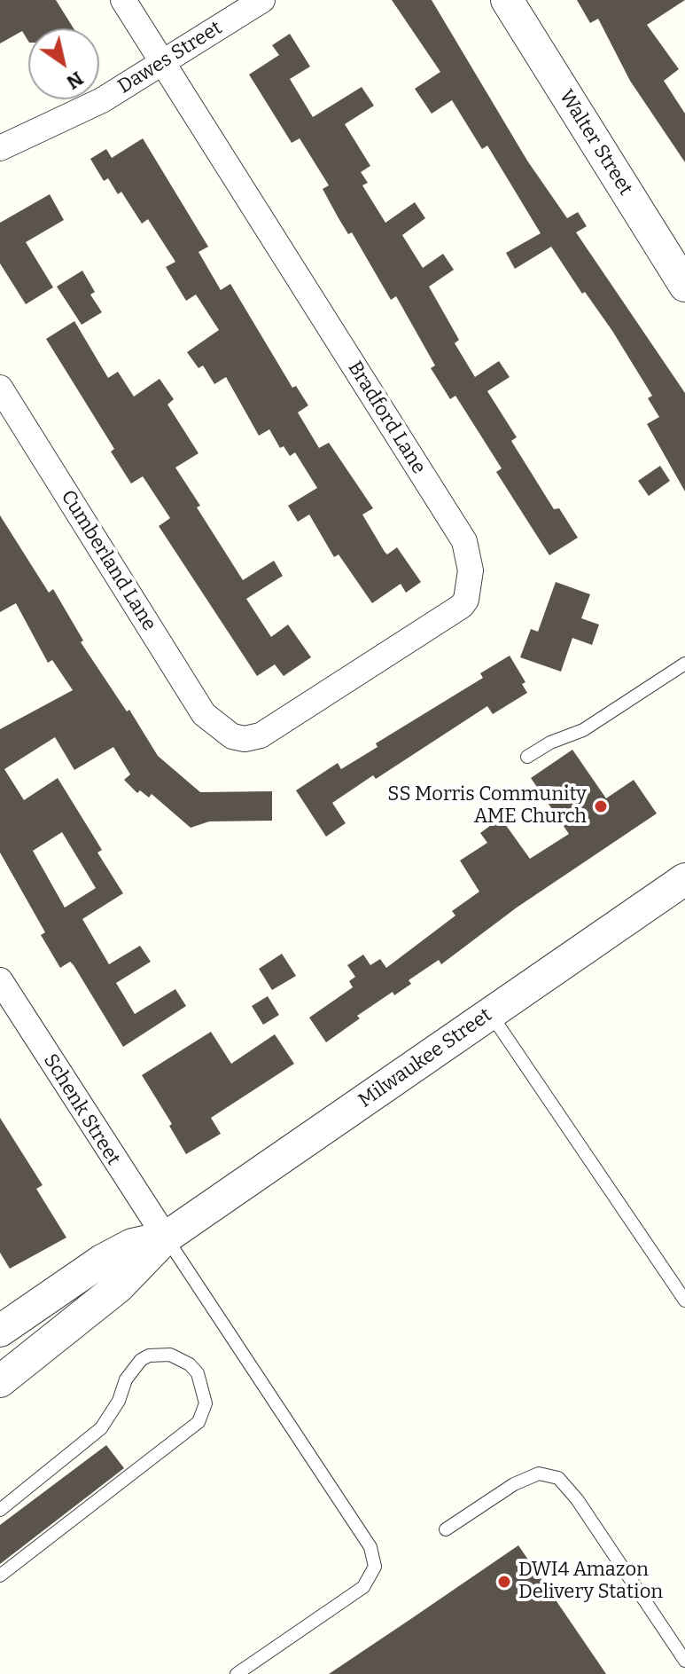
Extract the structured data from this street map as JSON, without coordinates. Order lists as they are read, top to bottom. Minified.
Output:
{"streets":{"street":["Dawes Street","Walter Street","Bradford Lane","Cumberland Lane","Milwaukee Street","Schenk Street"]},"crossings":[["Dawes Street","Bradford Lane"],["Bradford Lane","Cumberland Lane"],["Milwaukee Street","Schenk Street"]],"places":["SS Morris Community AME Church","DWI4 Amazon Delivery Station"],"north":"bottom right"}
